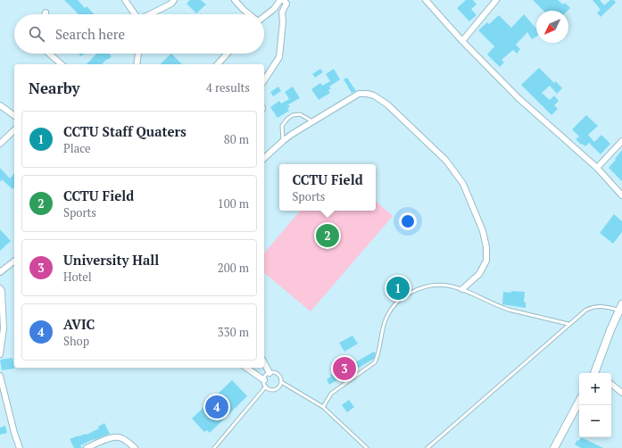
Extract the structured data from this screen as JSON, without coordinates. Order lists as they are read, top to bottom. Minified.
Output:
{"north":"bottom left","page":{"search":"Search here","heading":["Nearby","4 results"],"list":[{"mark":"1","name":"CCTU Staff Quaters","note":"Place","value":"80 m"},{"mark":"2","name":"CCTU Field","note":"Sports","value":"100 m"},{"mark":"3","name":"University Hall","note":"Hotel","value":"200 m"},{"mark":"4","name":"AVIC","note":"Shop","value":"330 m"}],"popup":["CCTU Field","Sports"],"pins":["2","1","3","4"],"map_buttons":["+","−"]}}
